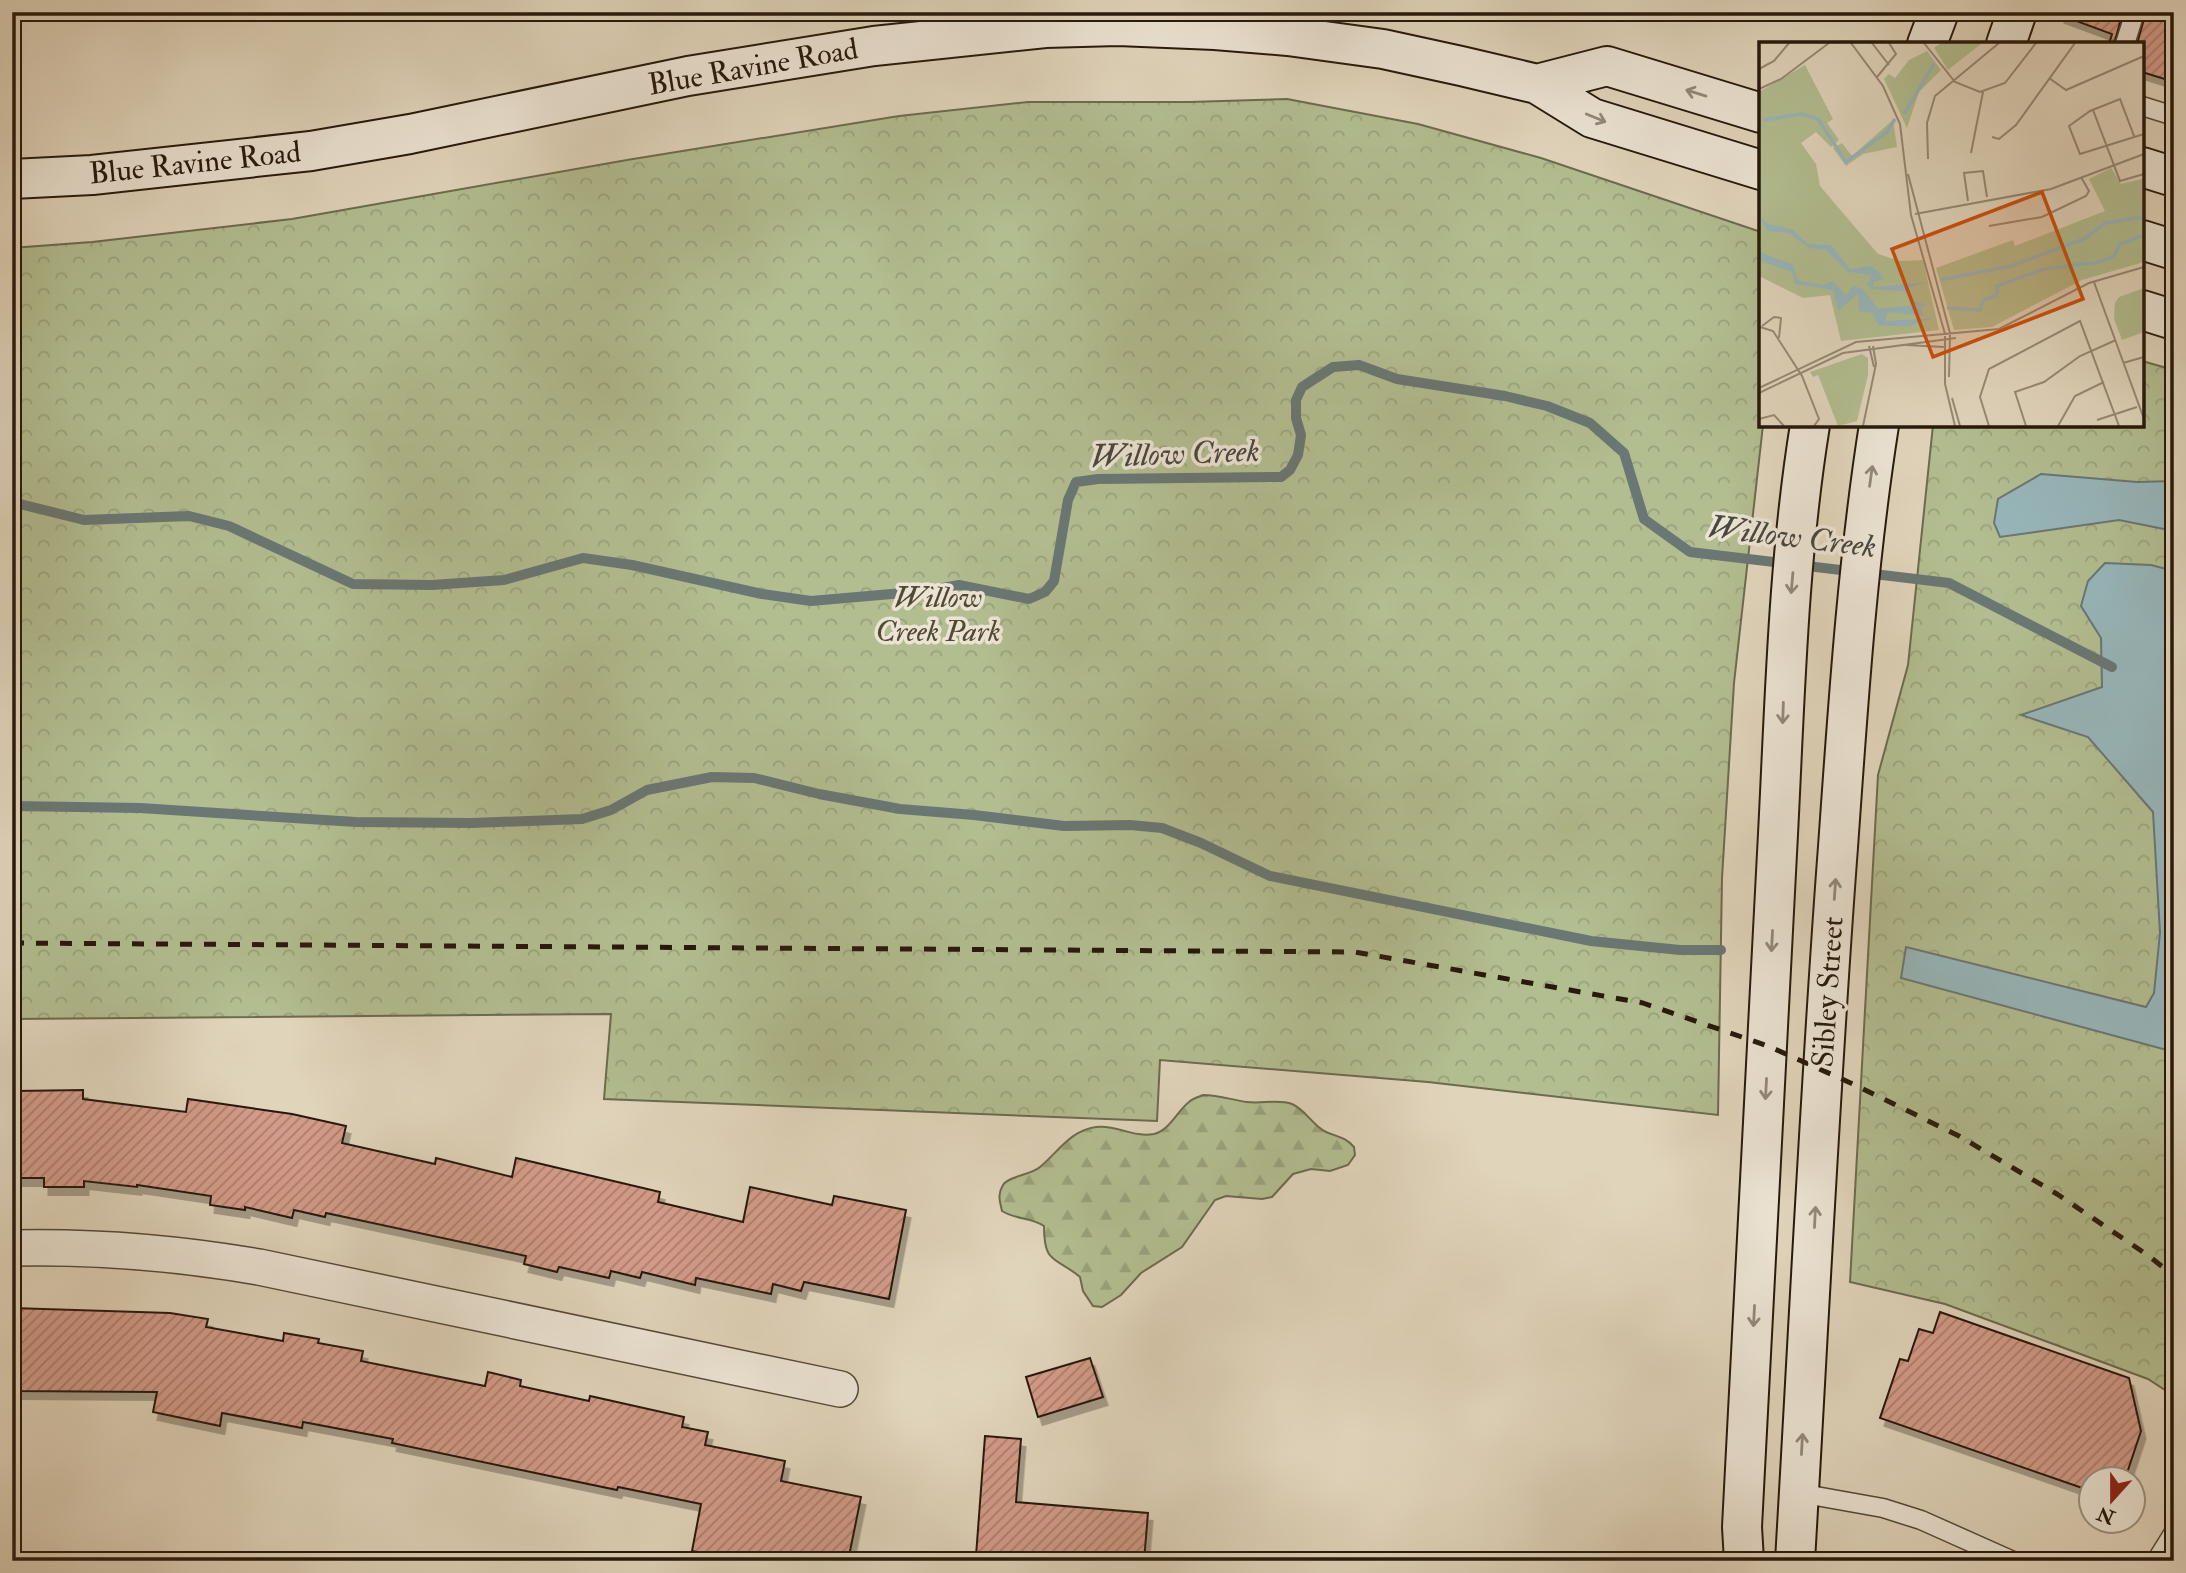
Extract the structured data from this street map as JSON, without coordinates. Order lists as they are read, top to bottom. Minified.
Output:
{"streets":{"street":["Blue Ravine Road","Sibley Street"]},"water":["Willow Creek"],"parks":["Willow Creek Park"],"north":"bottom"}
